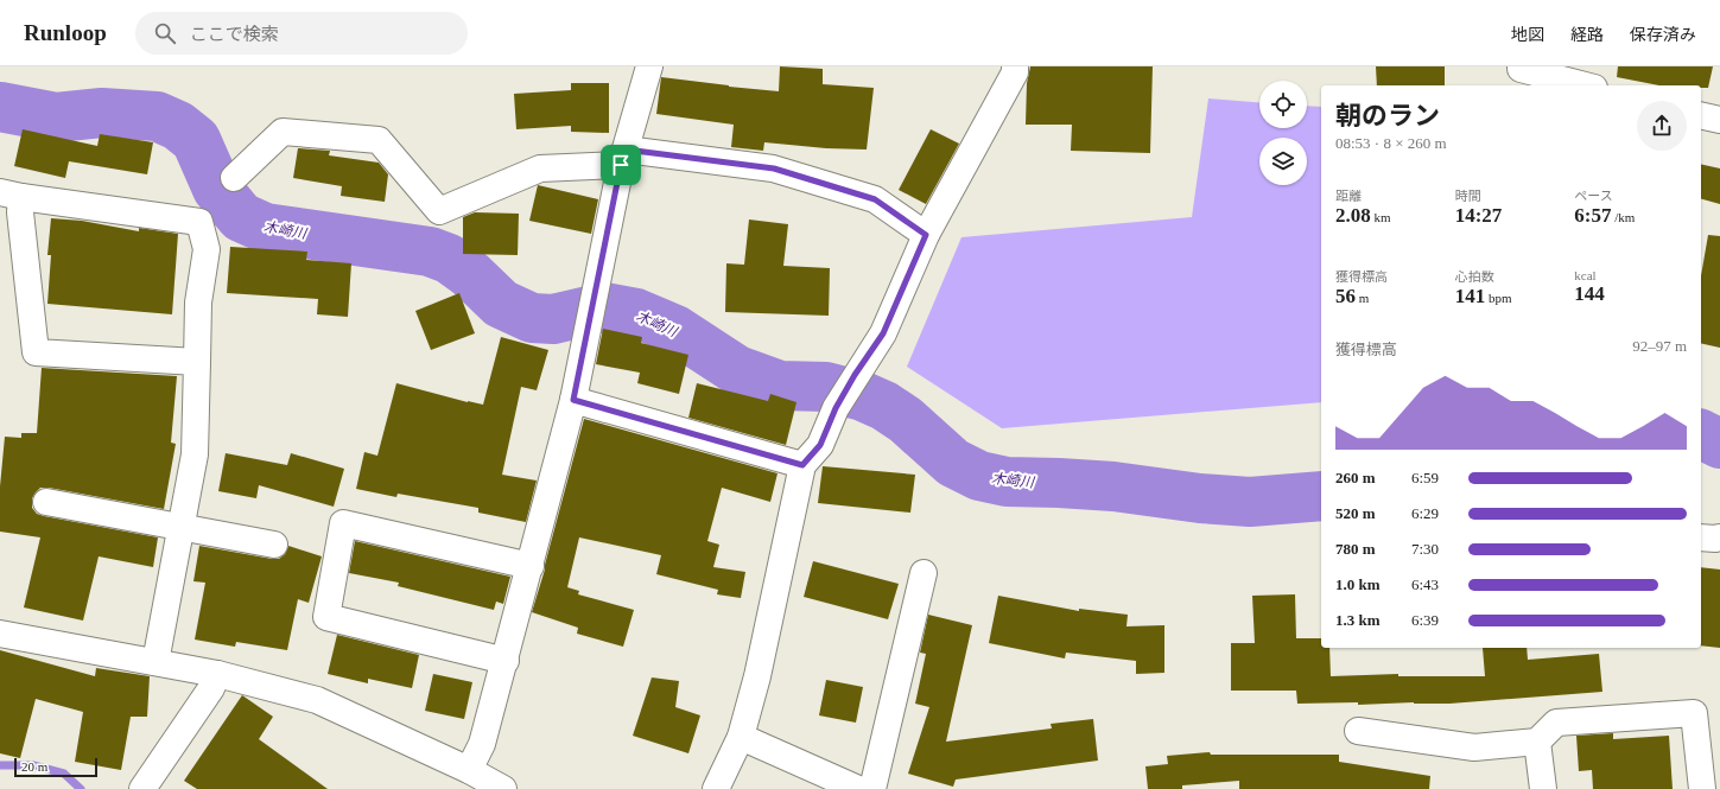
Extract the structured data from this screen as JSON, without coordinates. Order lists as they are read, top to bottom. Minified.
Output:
{"water":["木崎川"],"scale_bar":"20 m","page":{"header":"Runloop","search":"ここで検索","nav":["地図","経路","保存済み"],"heading":["朝のラン","08:53 · 8 × 260 m"],"stats":[["距離","2.08 km"],["時間","14:27"],["ペース","6:57 /km"],["獲得標高","56 m"],["心拍数","141 bpm"],["kcal","144"]],"chart":["獲得標高","92–97 m"],"list":[{"name":"260 m","note":"6:59"},{"name":"520 m","note":"6:29"},{"name":"780 m","note":"7:30"},{"name":"1.0 km","note":"6:43"},{"name":"1.3 km","note":"6:39"}],"scale":"20 m"}}
